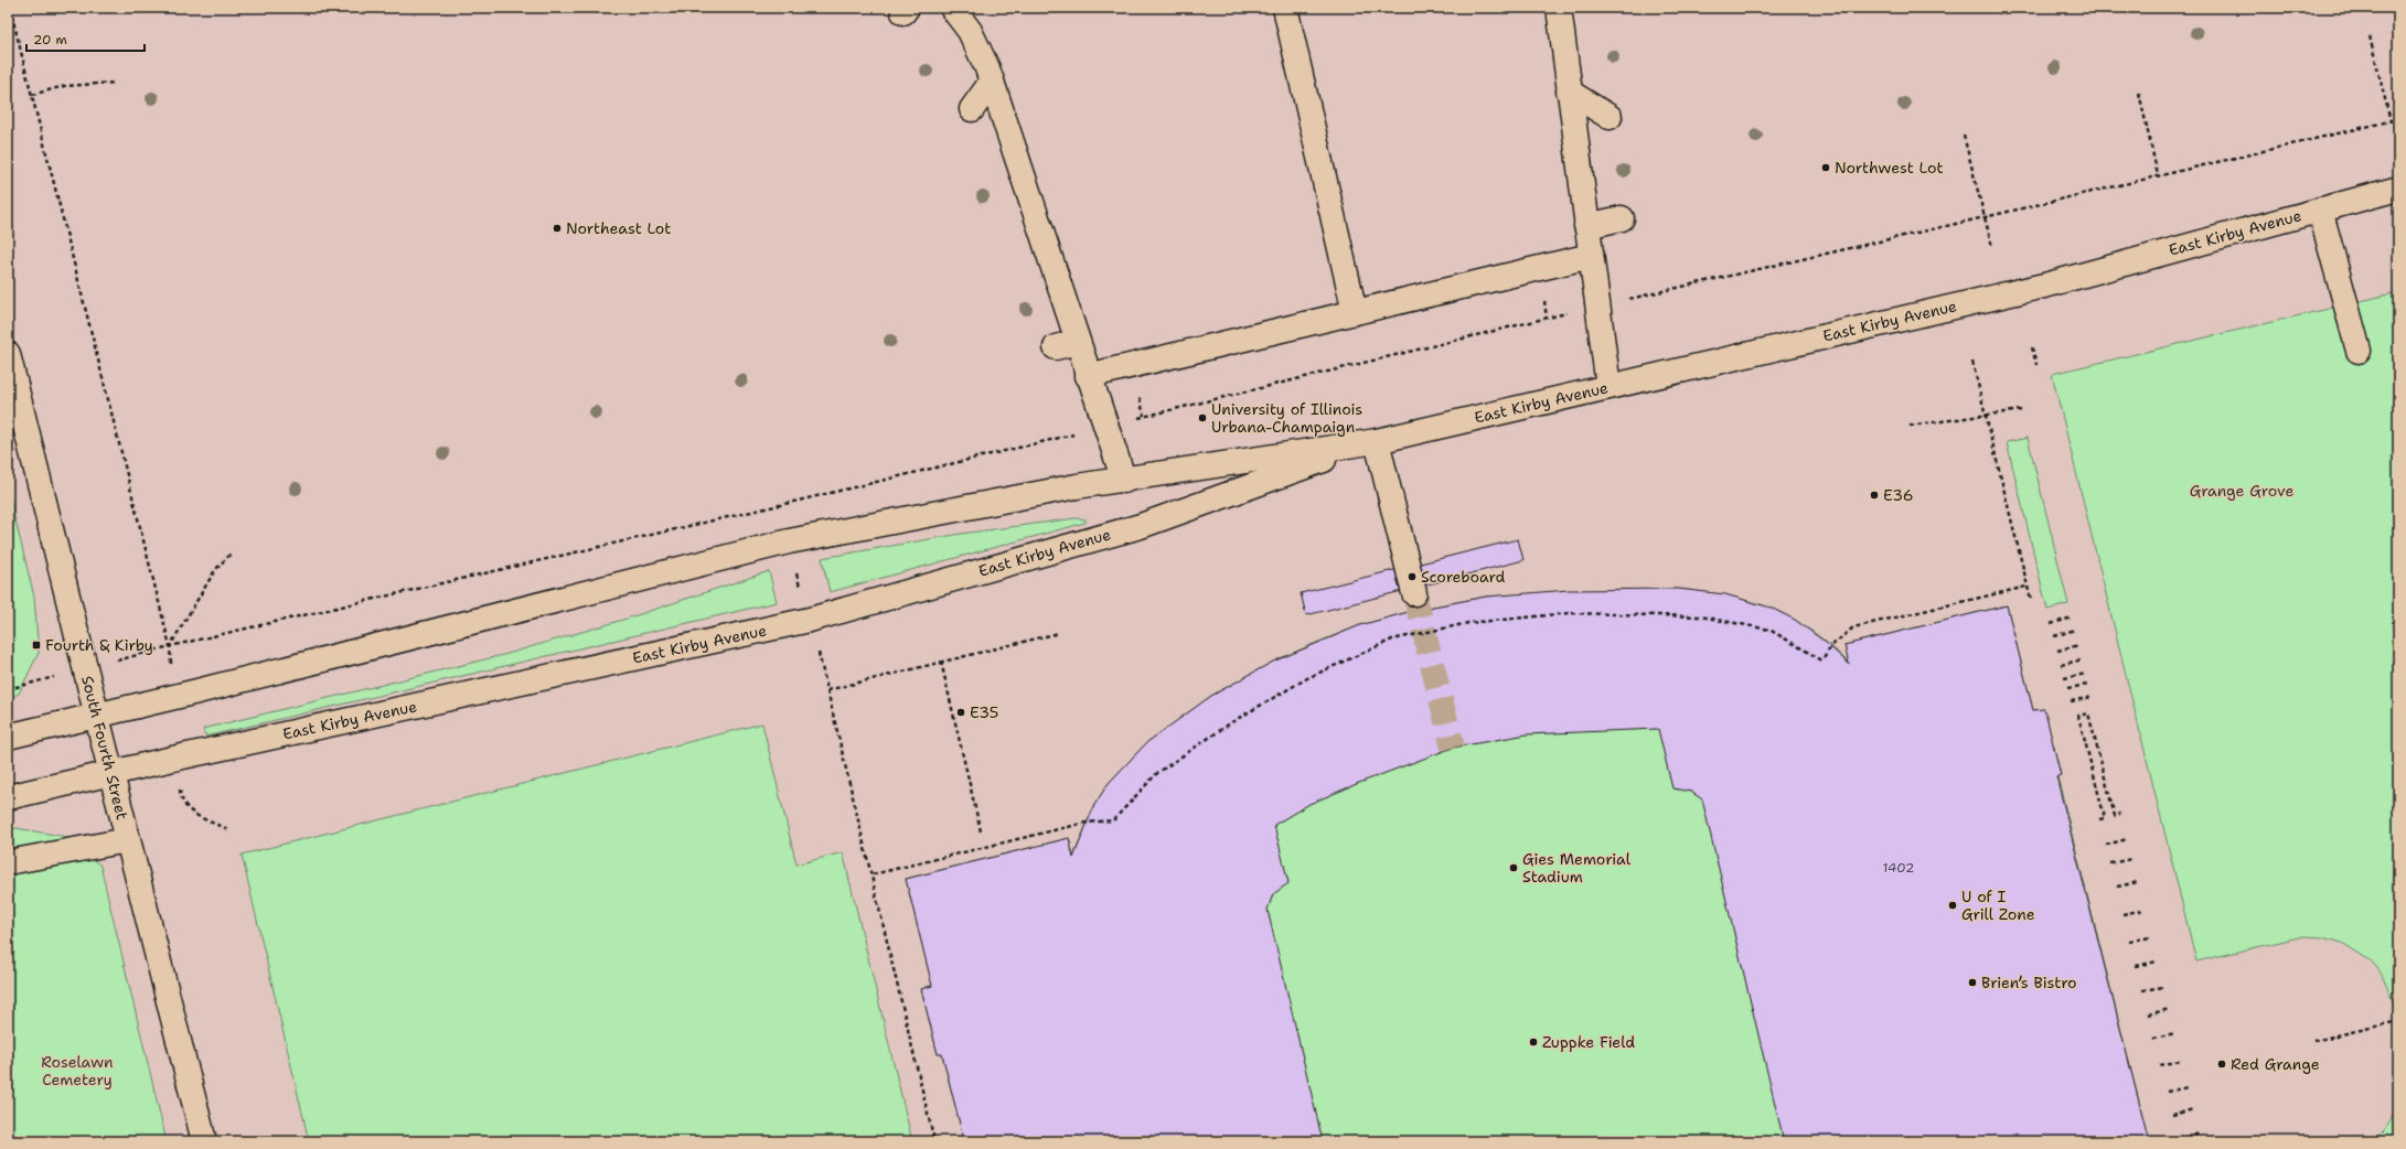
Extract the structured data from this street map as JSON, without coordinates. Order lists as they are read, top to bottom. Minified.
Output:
{"streets":{"main road":["East Kirby Avenue","South Fourth Street"]},"crossings":[["East Kirby Avenue","South Fourth Street"]],"parks":["Grange Grove","Roselawn Cemetery"],"places":{"other":["Northwest Lot","Northeast Lot","University of Illinois Urbana-Champaign","E36","Scoreboard","E35","Gies Memorial Stadium","U of I Grill Zone","Brien’s Bistro","Zuppke Field","Red Grange"],"transit":["Fourth & Kirby"]},"house_numbers":["1402"],"scale_bar":"20 m"}
